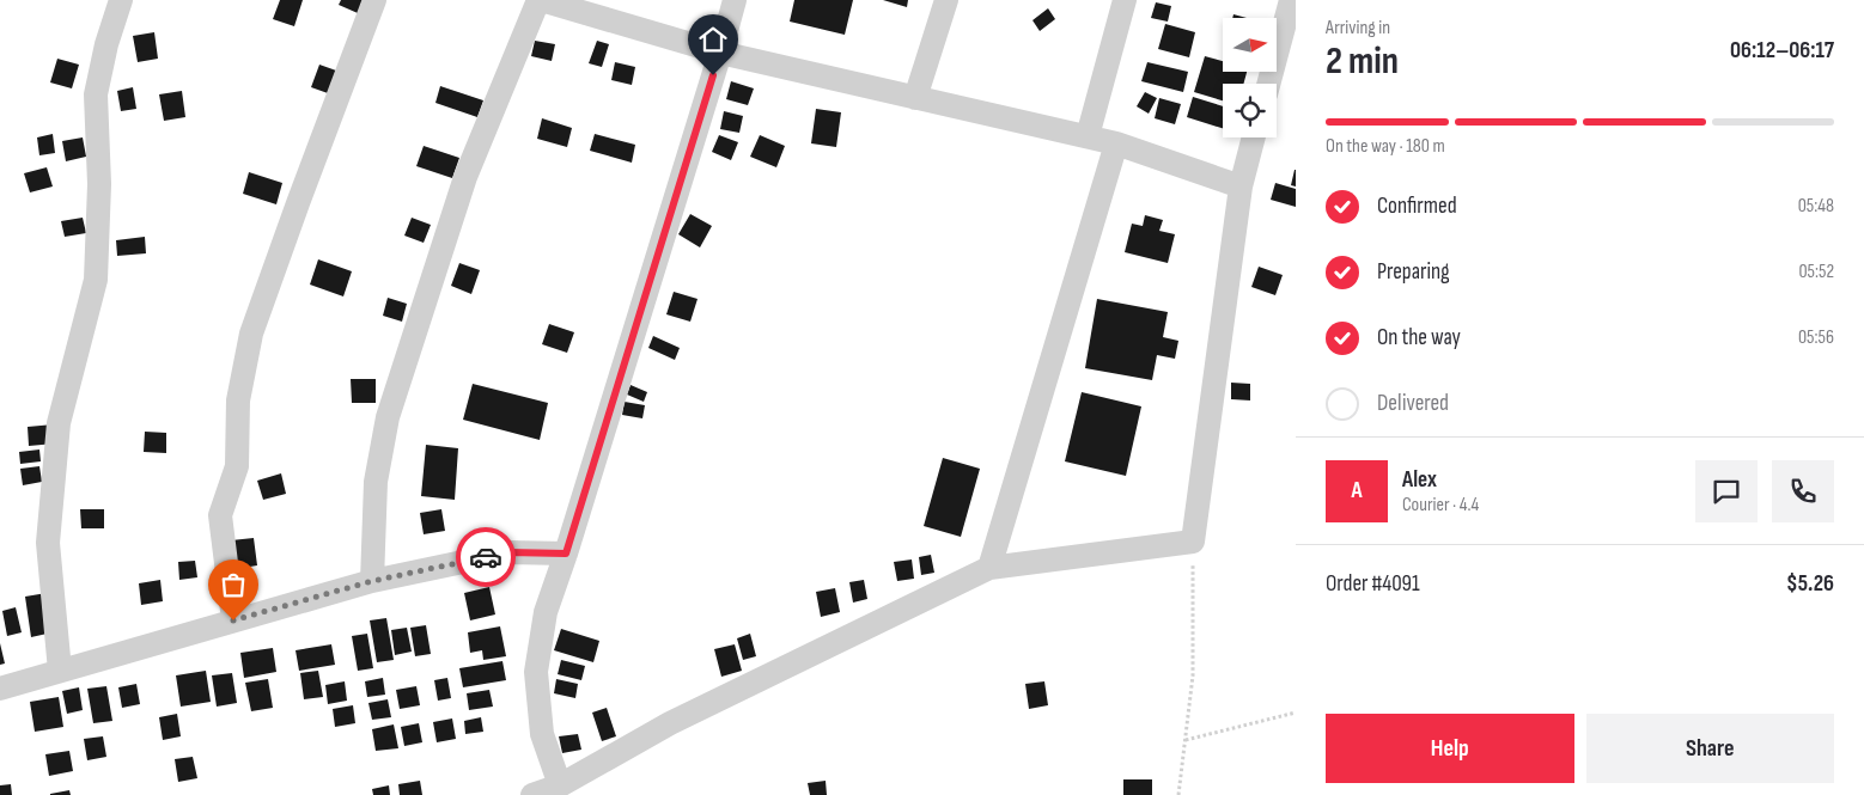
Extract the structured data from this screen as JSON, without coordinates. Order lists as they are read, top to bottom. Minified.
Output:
{"north":"right","page":{"heading":["2 min","Arriving in","06:12–06:17"],"panel":["Alex","Courier · 4.4","Order #4091","$5.26"],"bar":"On the way · 180 m","list":[["Confirmed","05:48"],["Preparing","05:52"],["On the way","05:56"],"Delivered"],"round":"A","buttons":["Help","Share"]}}
